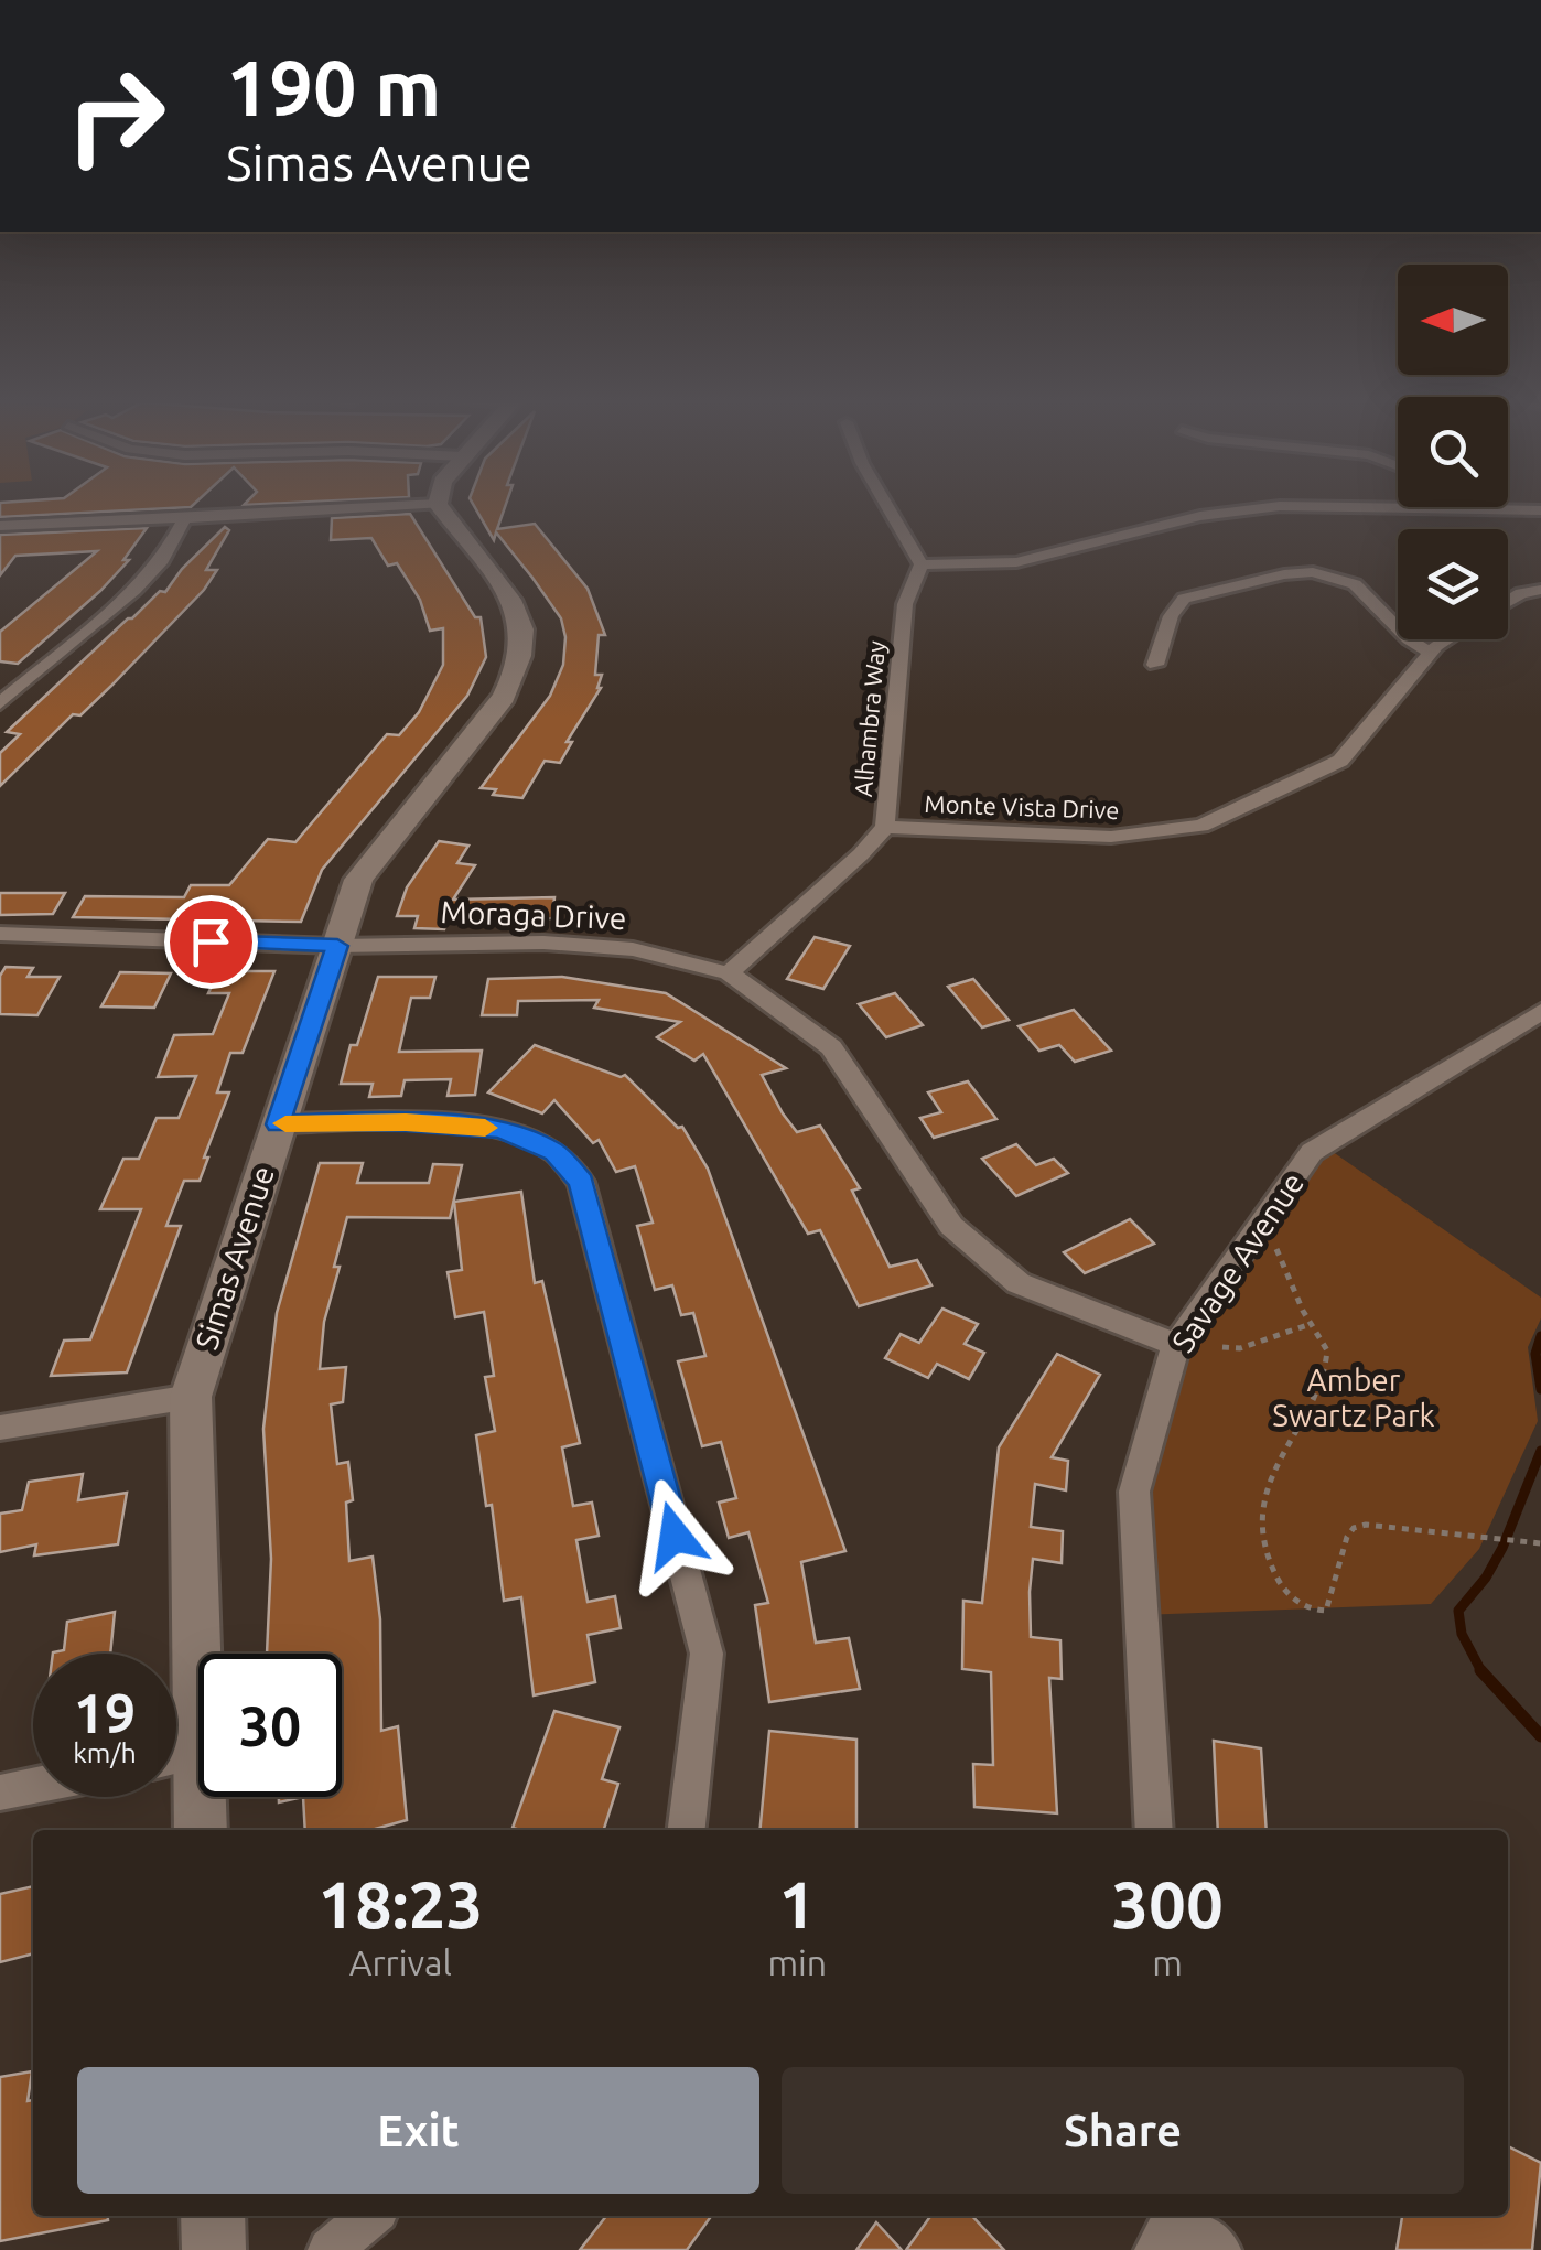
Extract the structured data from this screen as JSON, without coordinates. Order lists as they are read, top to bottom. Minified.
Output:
{"streets":{"street":["Alhambra Way","Monte Vista Drive","Moraga Drive","Simas Avenue","Savage Avenue"]},"crossings":[["Alhambra Way","Monte Vista Drive"],["Alhambra Way","Moraga Drive"],["Moraga Drive","Simas Avenue"],["Moraga Drive","Savage Avenue"]],"parks":["Amber Swartz Park"],"north":"left","page":{"turn":["190 m","Simas Avenue"],"speed":"19 km/h","limit":"30","eta":["18:23","Arrival","1","min","300","m"],"buttons":["Exit","Share"]}}
